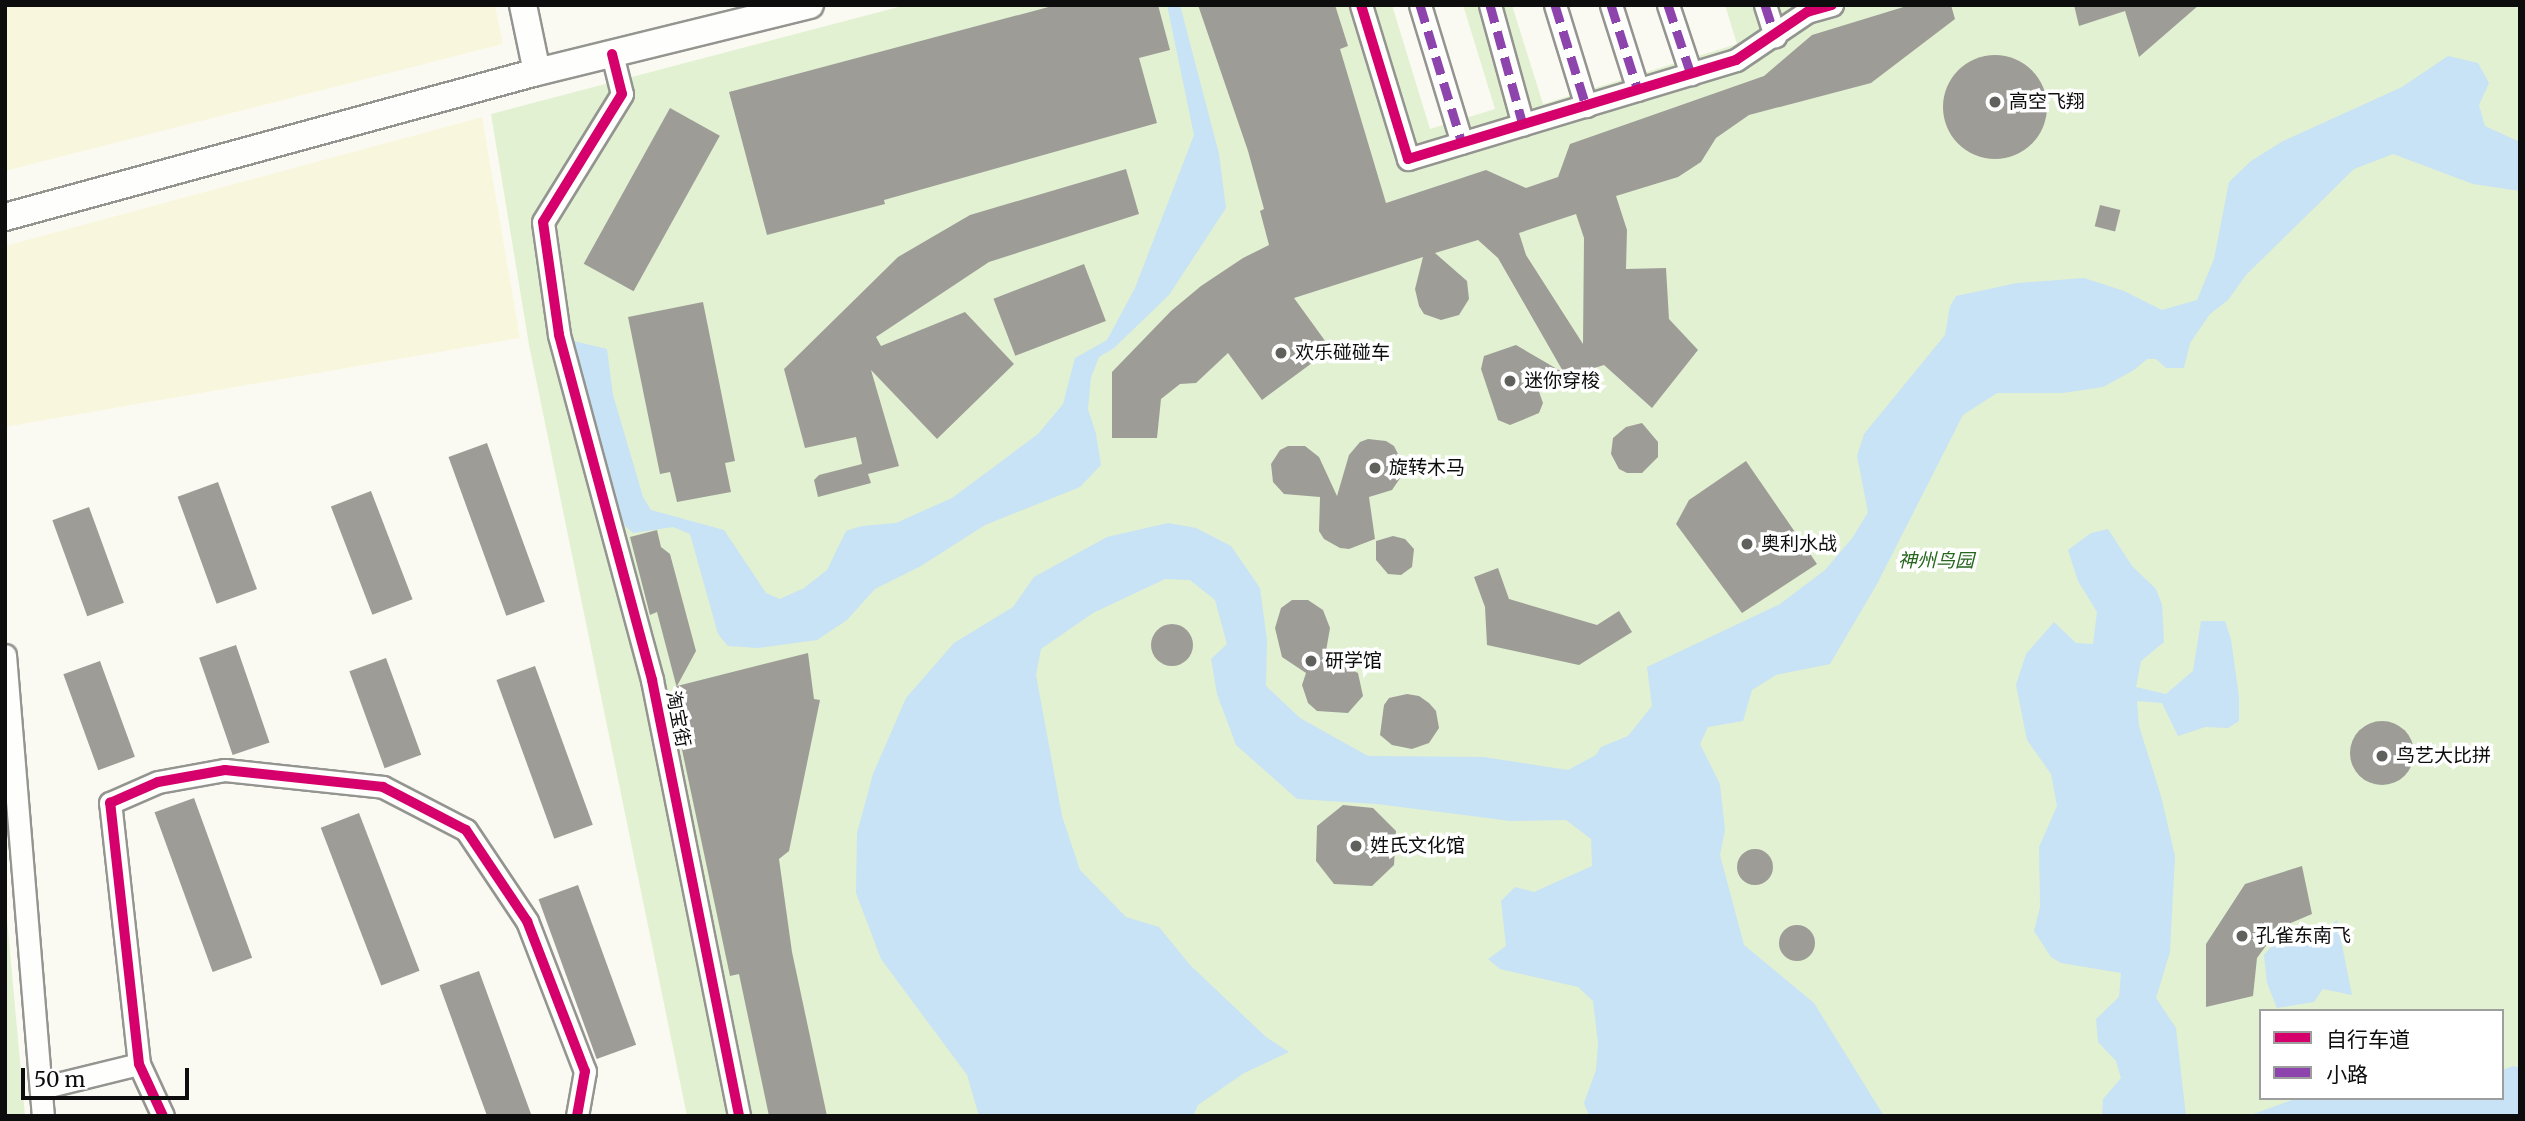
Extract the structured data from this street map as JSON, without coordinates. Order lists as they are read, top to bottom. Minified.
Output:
{"streets":{"street":["淘宝街"]},"parks":["神州鸟园"],"places":["高空飞翔","欢乐碰碰车","迷你穿梭","旋转木马","奥利水战","研学馆","鸟艺大比拼","姓氏文化馆","孔雀东南飞"],"legend":["自行车道","小路"],"scale_bar":"50 m"}
